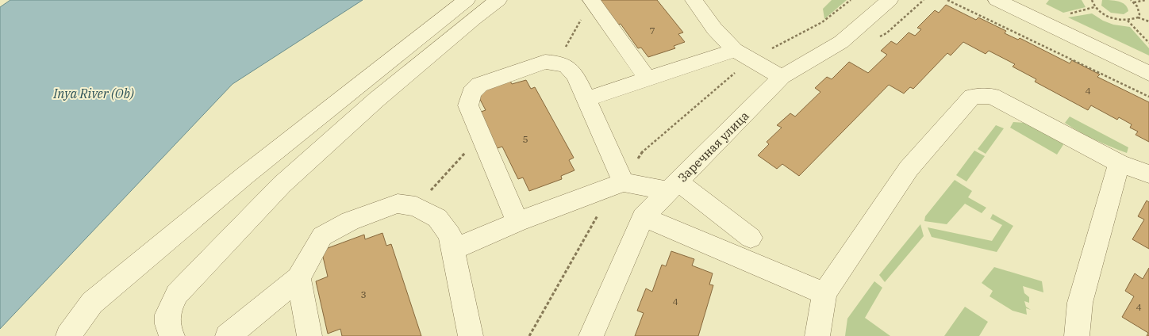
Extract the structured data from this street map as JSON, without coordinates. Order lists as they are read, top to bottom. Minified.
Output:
{"streets":{"street":["Заречная улица"]},"water":["Inya River (Ob)"],"house_numbers":["7","4","5","3","4","4"]}
